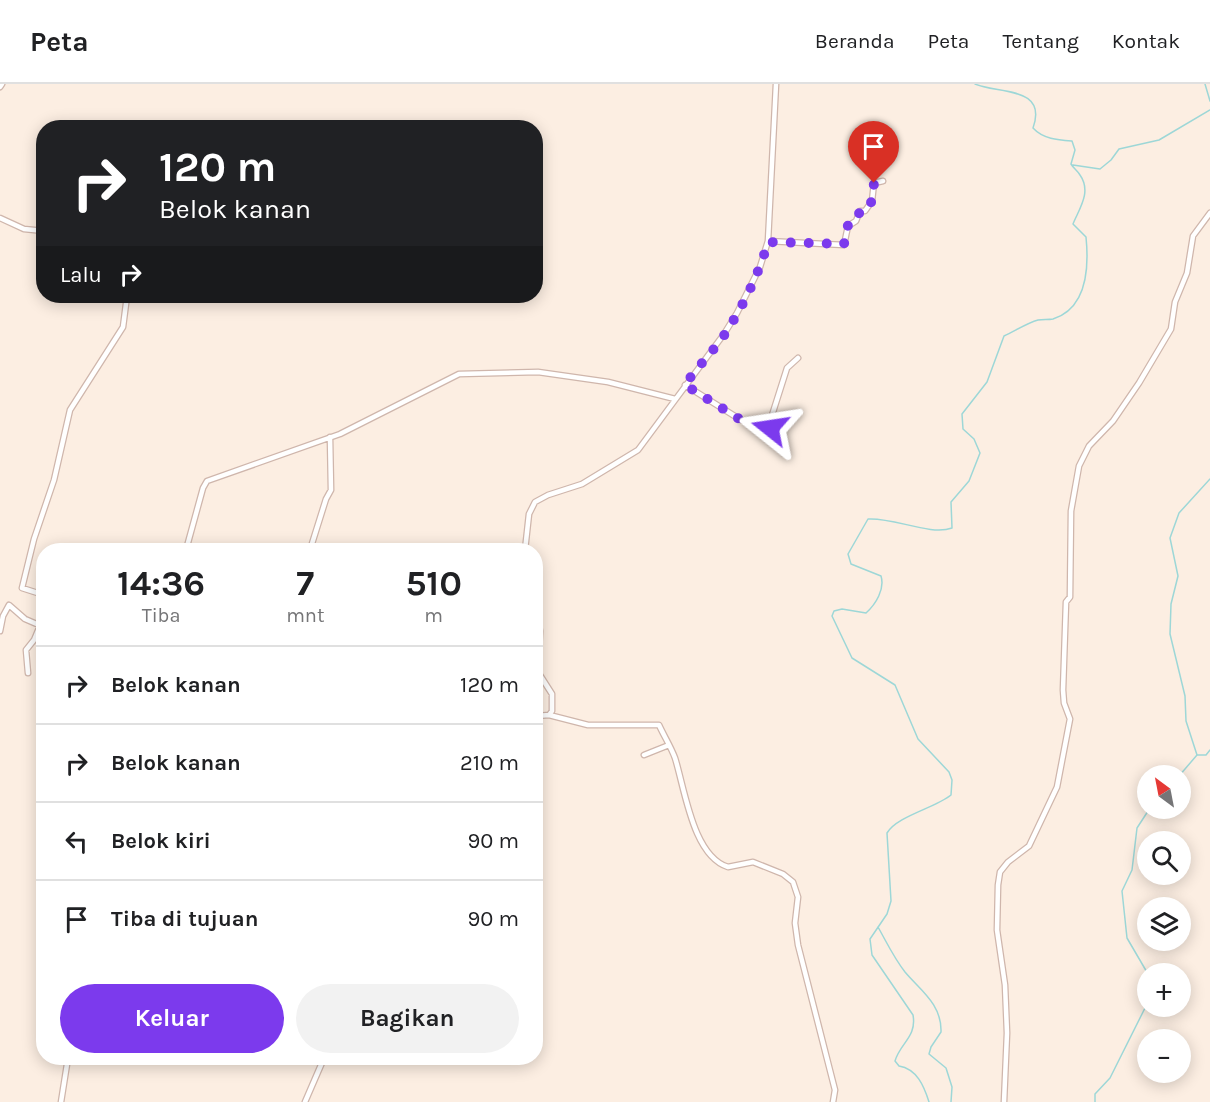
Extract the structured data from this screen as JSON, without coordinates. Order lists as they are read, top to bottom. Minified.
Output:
{"north":"top left","page":{"header":"Peta","nav":["Beranda","Peta","Tentang","Kontak"],"turn":["120 m","Belok kanan"],"then":"Lalu","eta":["14:36","Tiba","7","mnt","510","m"],"list":[{"name":"Belok kanan","value":"120 m"},{"name":"Belok kanan","value":"210 m"},{"name":"Belok kiri","value":"90 m"},{"name":"Tiba di tujuan","value":"90 m"}],"map_buttons":["+","−"],"buttons":["Keluar","Bagikan"]}}
